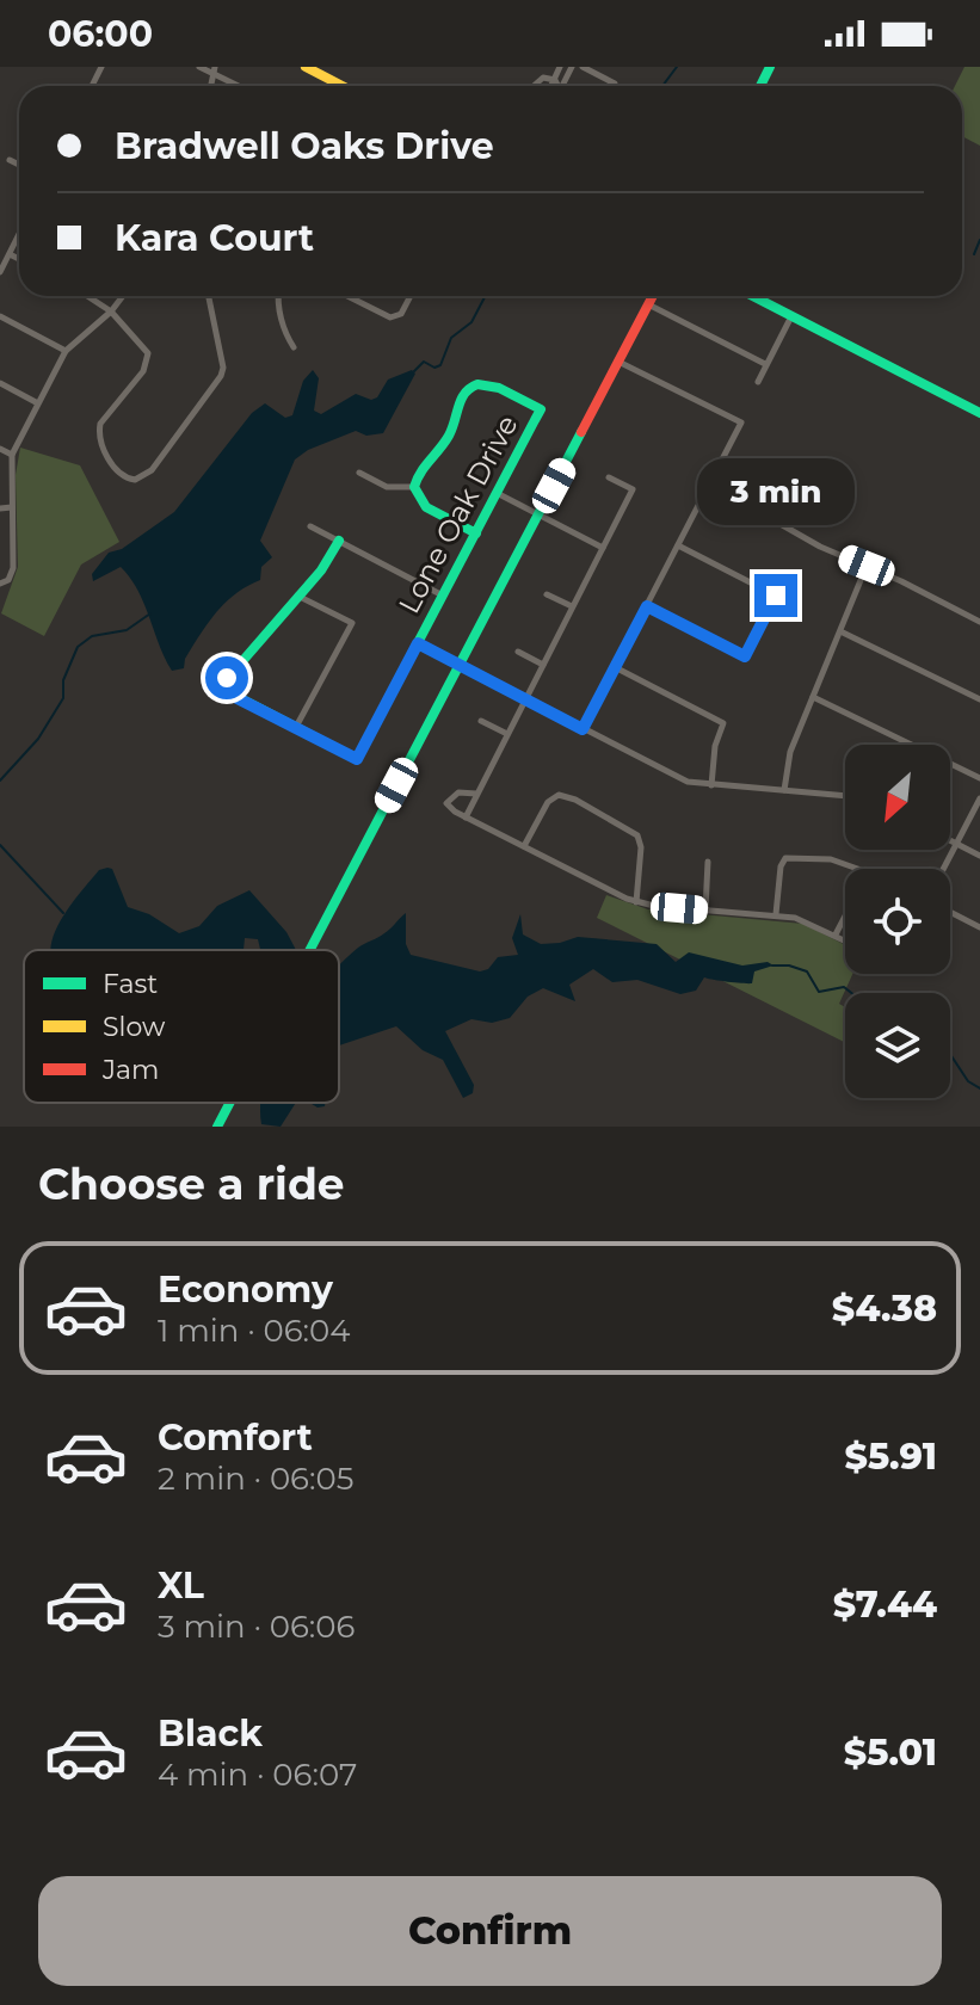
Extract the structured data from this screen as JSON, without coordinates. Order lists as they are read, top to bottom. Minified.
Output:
{"streets":{"street":["Lone Oak Drive"]},"legend":["Fast","Slow","Jam"],"north":"bottom left","page":{"status":"06:00","banner":["Bradwell Oaks Drive","Kara Court"],"bubble":"3 min","heading":"Choose a ride","list":[{"name":"Economy","note":"1 min · 06:04","value":"$4.38"},{"name":"Comfort","note":"2 min · 06:05","value":"$5.91"},{"name":"XL","note":"3 min · 06:06","value":"$7.44"},{"name":"Black","note":"4 min · 06:07","value":"$5.01"}],"buttons":"Confirm"}}
